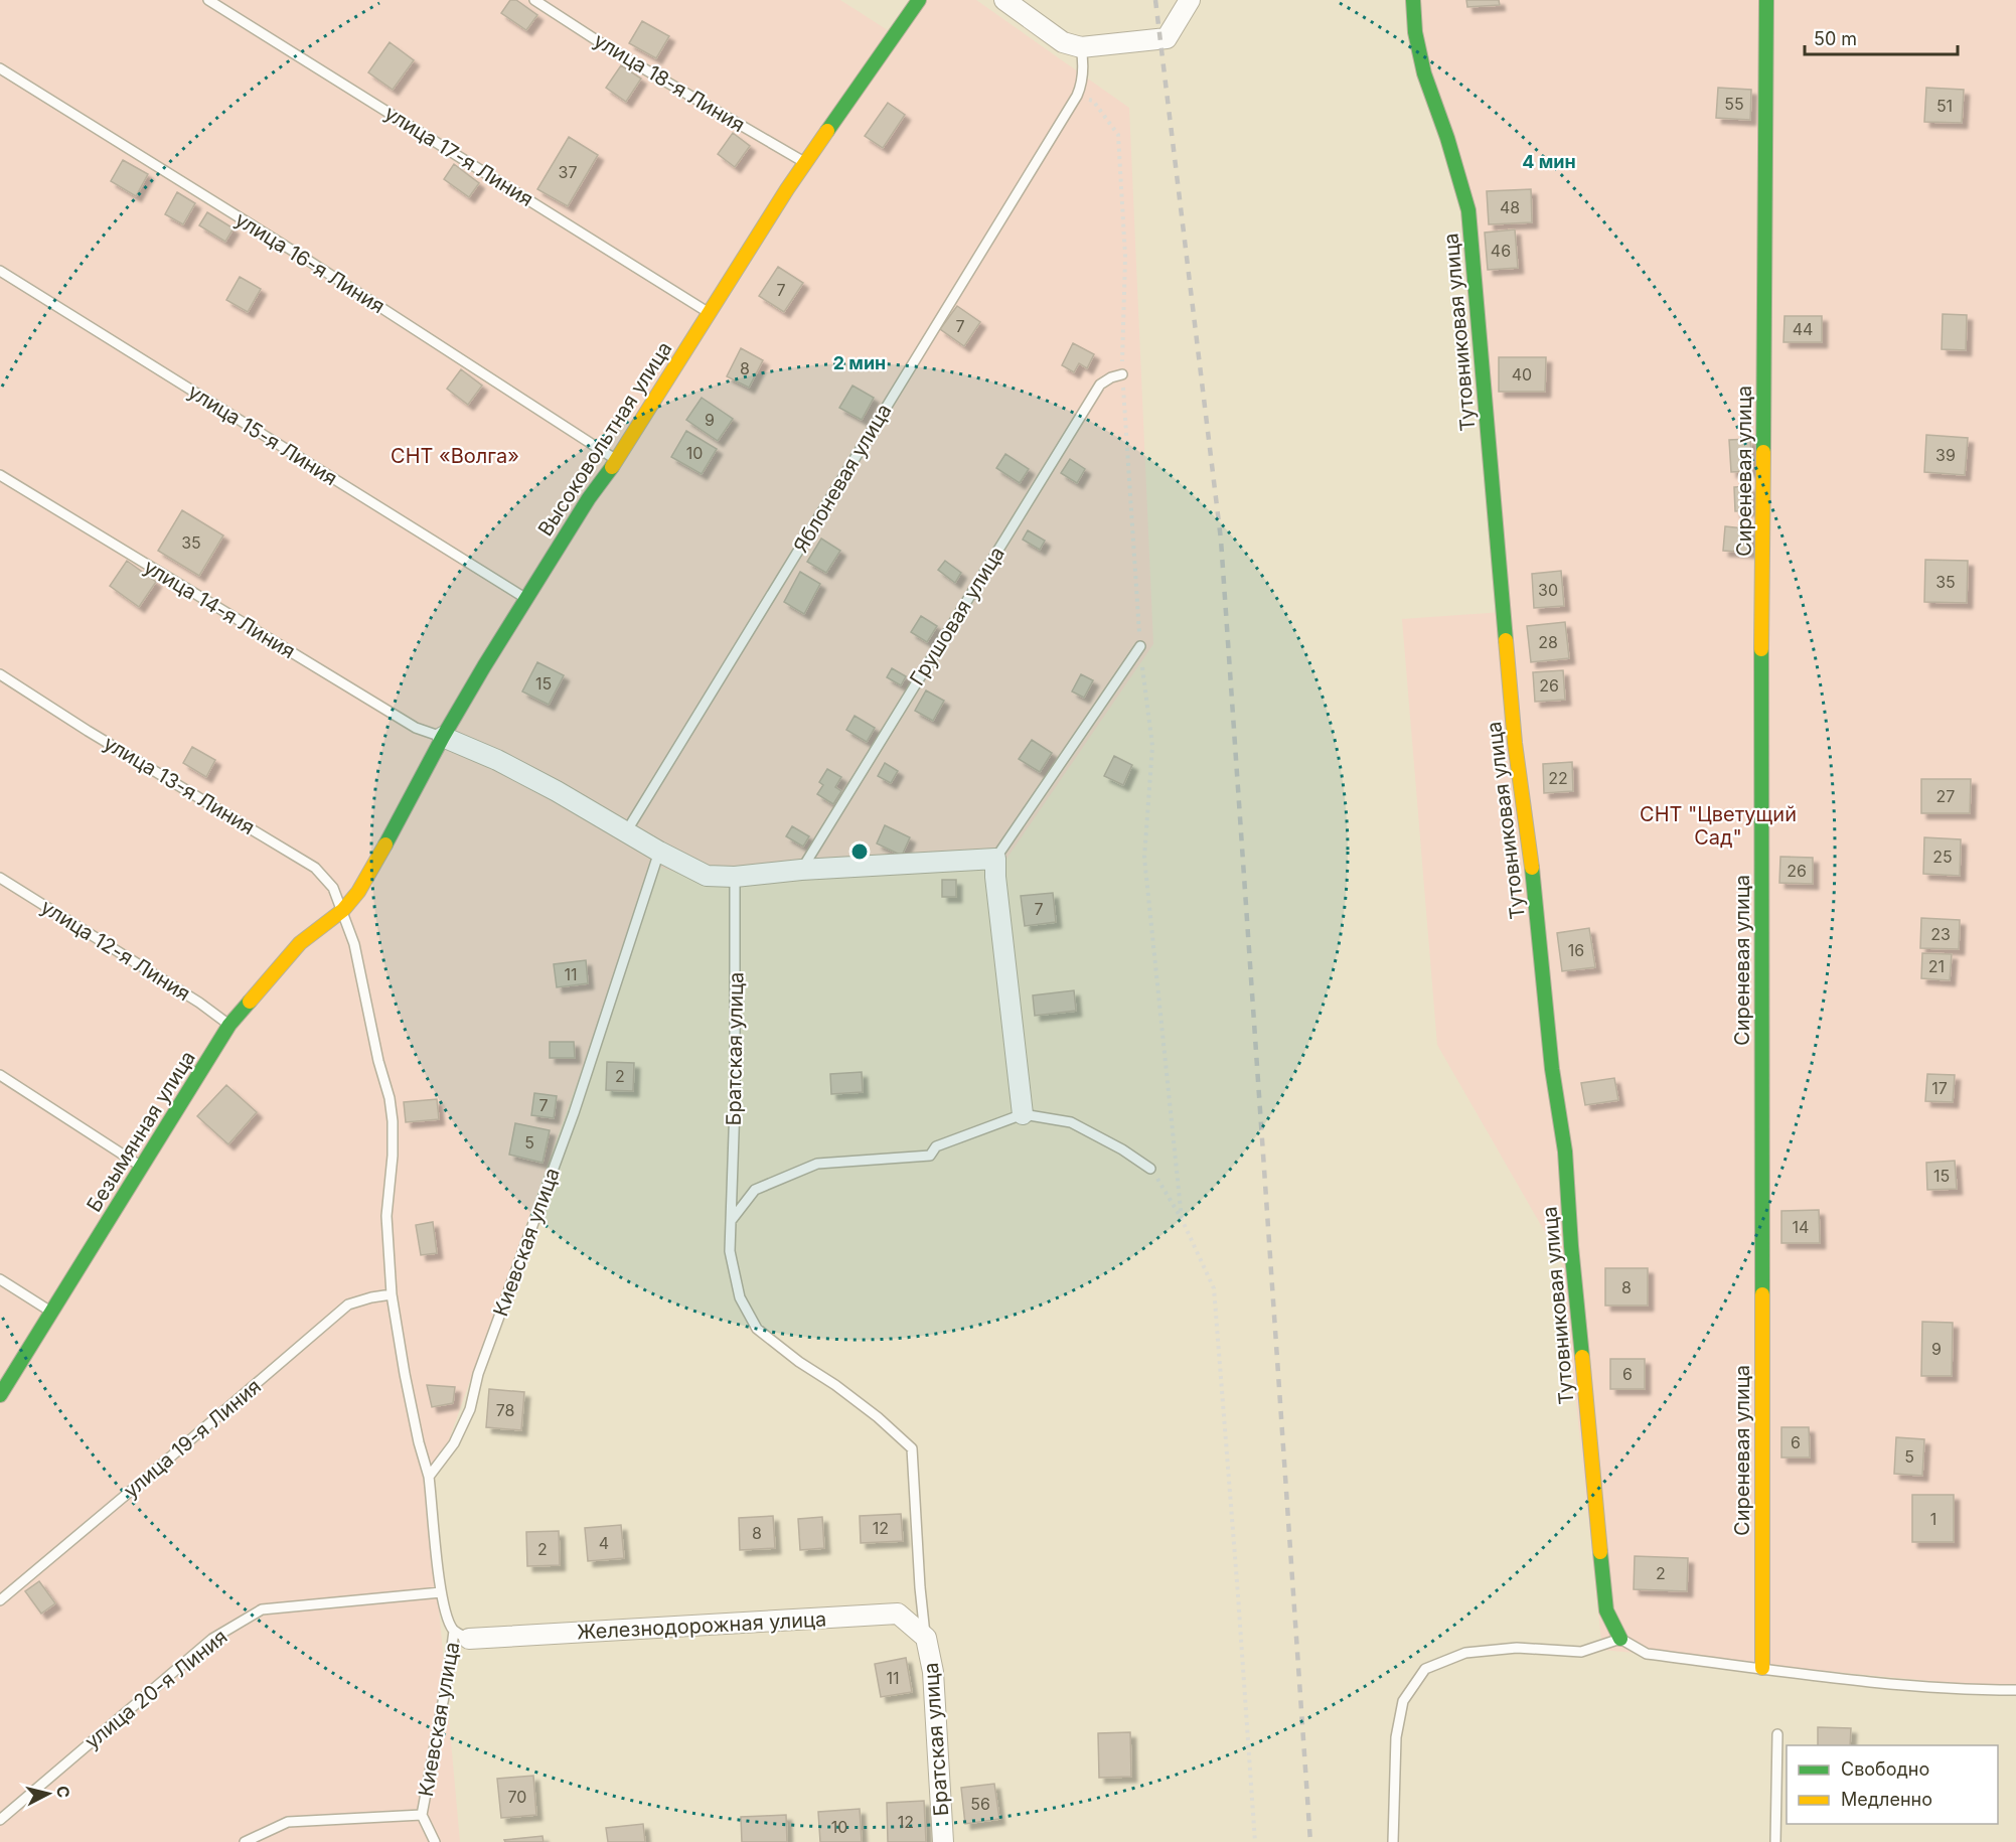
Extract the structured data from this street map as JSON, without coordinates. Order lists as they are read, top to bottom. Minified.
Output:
{"streets":{"street":["Тутовниковая улица","Высоковольтная улица","Сиреневая улица","Братская улица","Безымянная улица","Железнодорожная улица"],"lane":["улица 18-я Линия","улица 17-я Линия","улица 16-я Линия","улица 15-я Линия","Яблоневая улица","улица 14-я Линия","Грушовая улица","улица 13-я Линия","улица 12-я Линия","Киевская улица","улица 19-я Линия","улица 20-я Линия"]},"crossings":[["улица 18-я Линия","Высоковольтная улица"],["улица 17-я Линия","Высоковольтная улица"],["улица 16-я Линия","Высоковольтная улица"],["улица 15-я Линия","Высоковольтная улица"],["Высоковольтная улица","улица 14-я Линия"],["Высоковольтная улица","улица 13-я Линия"],["Высоковольтная улица","Безымянная улица"],["улица 13-я Линия","Безымянная улица"],["улица 13-я Линия","Киевская улица"],["улица 13-я Линия","улица 19-я Линия"],["улица 12-я Линия","Безымянная улица"],["Братская улица","Железнодорожная улица"],["Киевская улица","Железнодорожная улица"],["Киевская улица","улица 20-я Линия"]],"parks":["СНТ «Волга»","СНТ \"Цветущий Сад\""],"house_numbers":["55","51","37","48","46","7","7","44","8","40","9","10","39","35","35","30","28","15","26","22","27","25","26","7","23","16","21","11","2","17","7","5","15","14","8","9","6","78","6","5","1","12","8","4","2","2","11","70","56","12","10"],"legend":["Свободно","Медленно"],"scale_bar":"50 m","north":"right","rings":["4 мин","2 мин"]}
